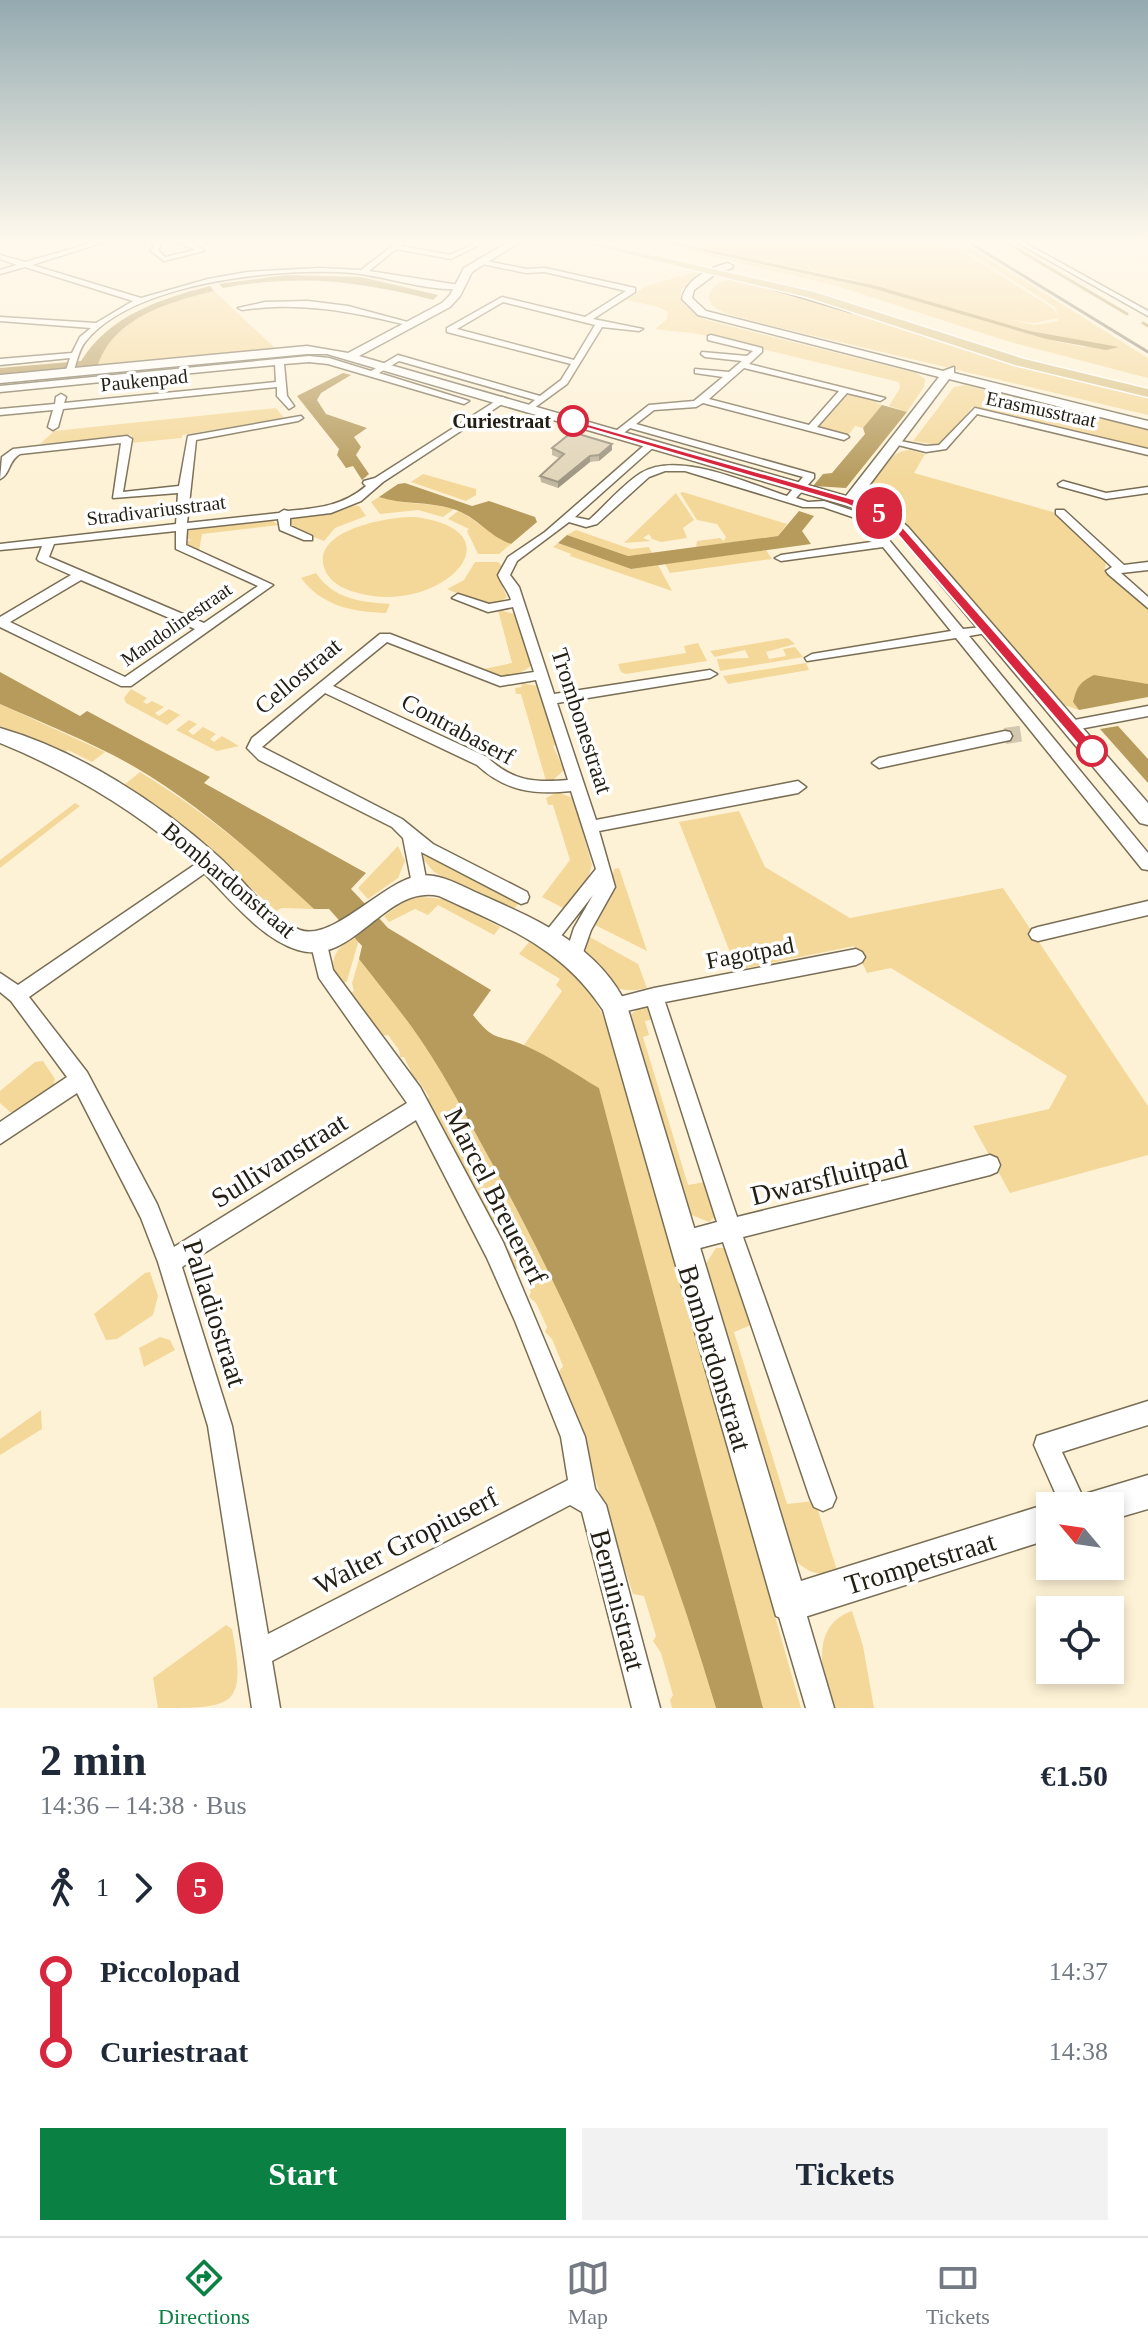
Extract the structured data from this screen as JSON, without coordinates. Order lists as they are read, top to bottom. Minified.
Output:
{"streets":{"street":["Paukenpad","Erasmusstraat","Stradivariusstraat","Mandolinestraat","Cellostraat","Trombonestraat","Contrabaserf","Bombardonstraat","Fagotpad","Sullivanstraat","Dwarsfluitpad","Marcel Breuererf","Palladiostraat","Walter Gropiuserf","Trompetstraat","Berninistraat"]},"crossings":[["Stradivariusstraat","Mandolinestraat"],["Cellostraat","Trombonestraat"],["Cellostraat","Contrabaserf"],["Trombonestraat","Contrabaserf"],["Trombonestraat","Bombardonstraat"],["Bombardonstraat","Dwarsfluitpad"],["Bombardonstraat","Marcel Breuererf"],["Bombardonstraat","Trompetstraat"],["Sullivanstraat","Marcel Breuererf"],["Sullivanstraat","Palladiostraat"],["Marcel Breuererf","Walter Gropiuserf"],["Marcel Breuererf","Berninistraat"],["Palladiostraat","Walter Gropiuserf"],["Walter Gropiuserf","Berninistraat"]],"places":["Curiestraat"],"lines":["bus line 5"],"north":"top left","page":{"on_map":"5","heading":["2 min","14:36 – 14:38 · Bus","€1.50"],"legs":["1","5"],"list":[{"name":"Piccolopad","value":"14:37"},{"name":"Curiestraat","value":"14:38"}],"buttons":["Start","Tickets"],"tabs":["Directions","Map","Tickets"]}}
